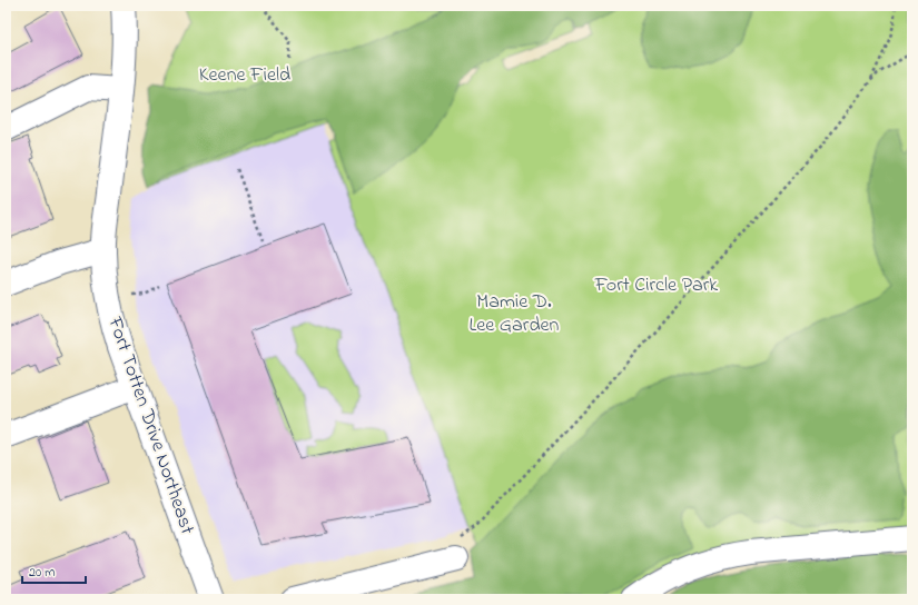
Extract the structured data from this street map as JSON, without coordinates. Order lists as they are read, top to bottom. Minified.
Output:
{"streets":{"street":["Fort Totten Drive Northeast"]},"parks":["Keene Field","Fort Circle Park","Mamie D. Lee Garden"],"scale_bar":"20 m"}
